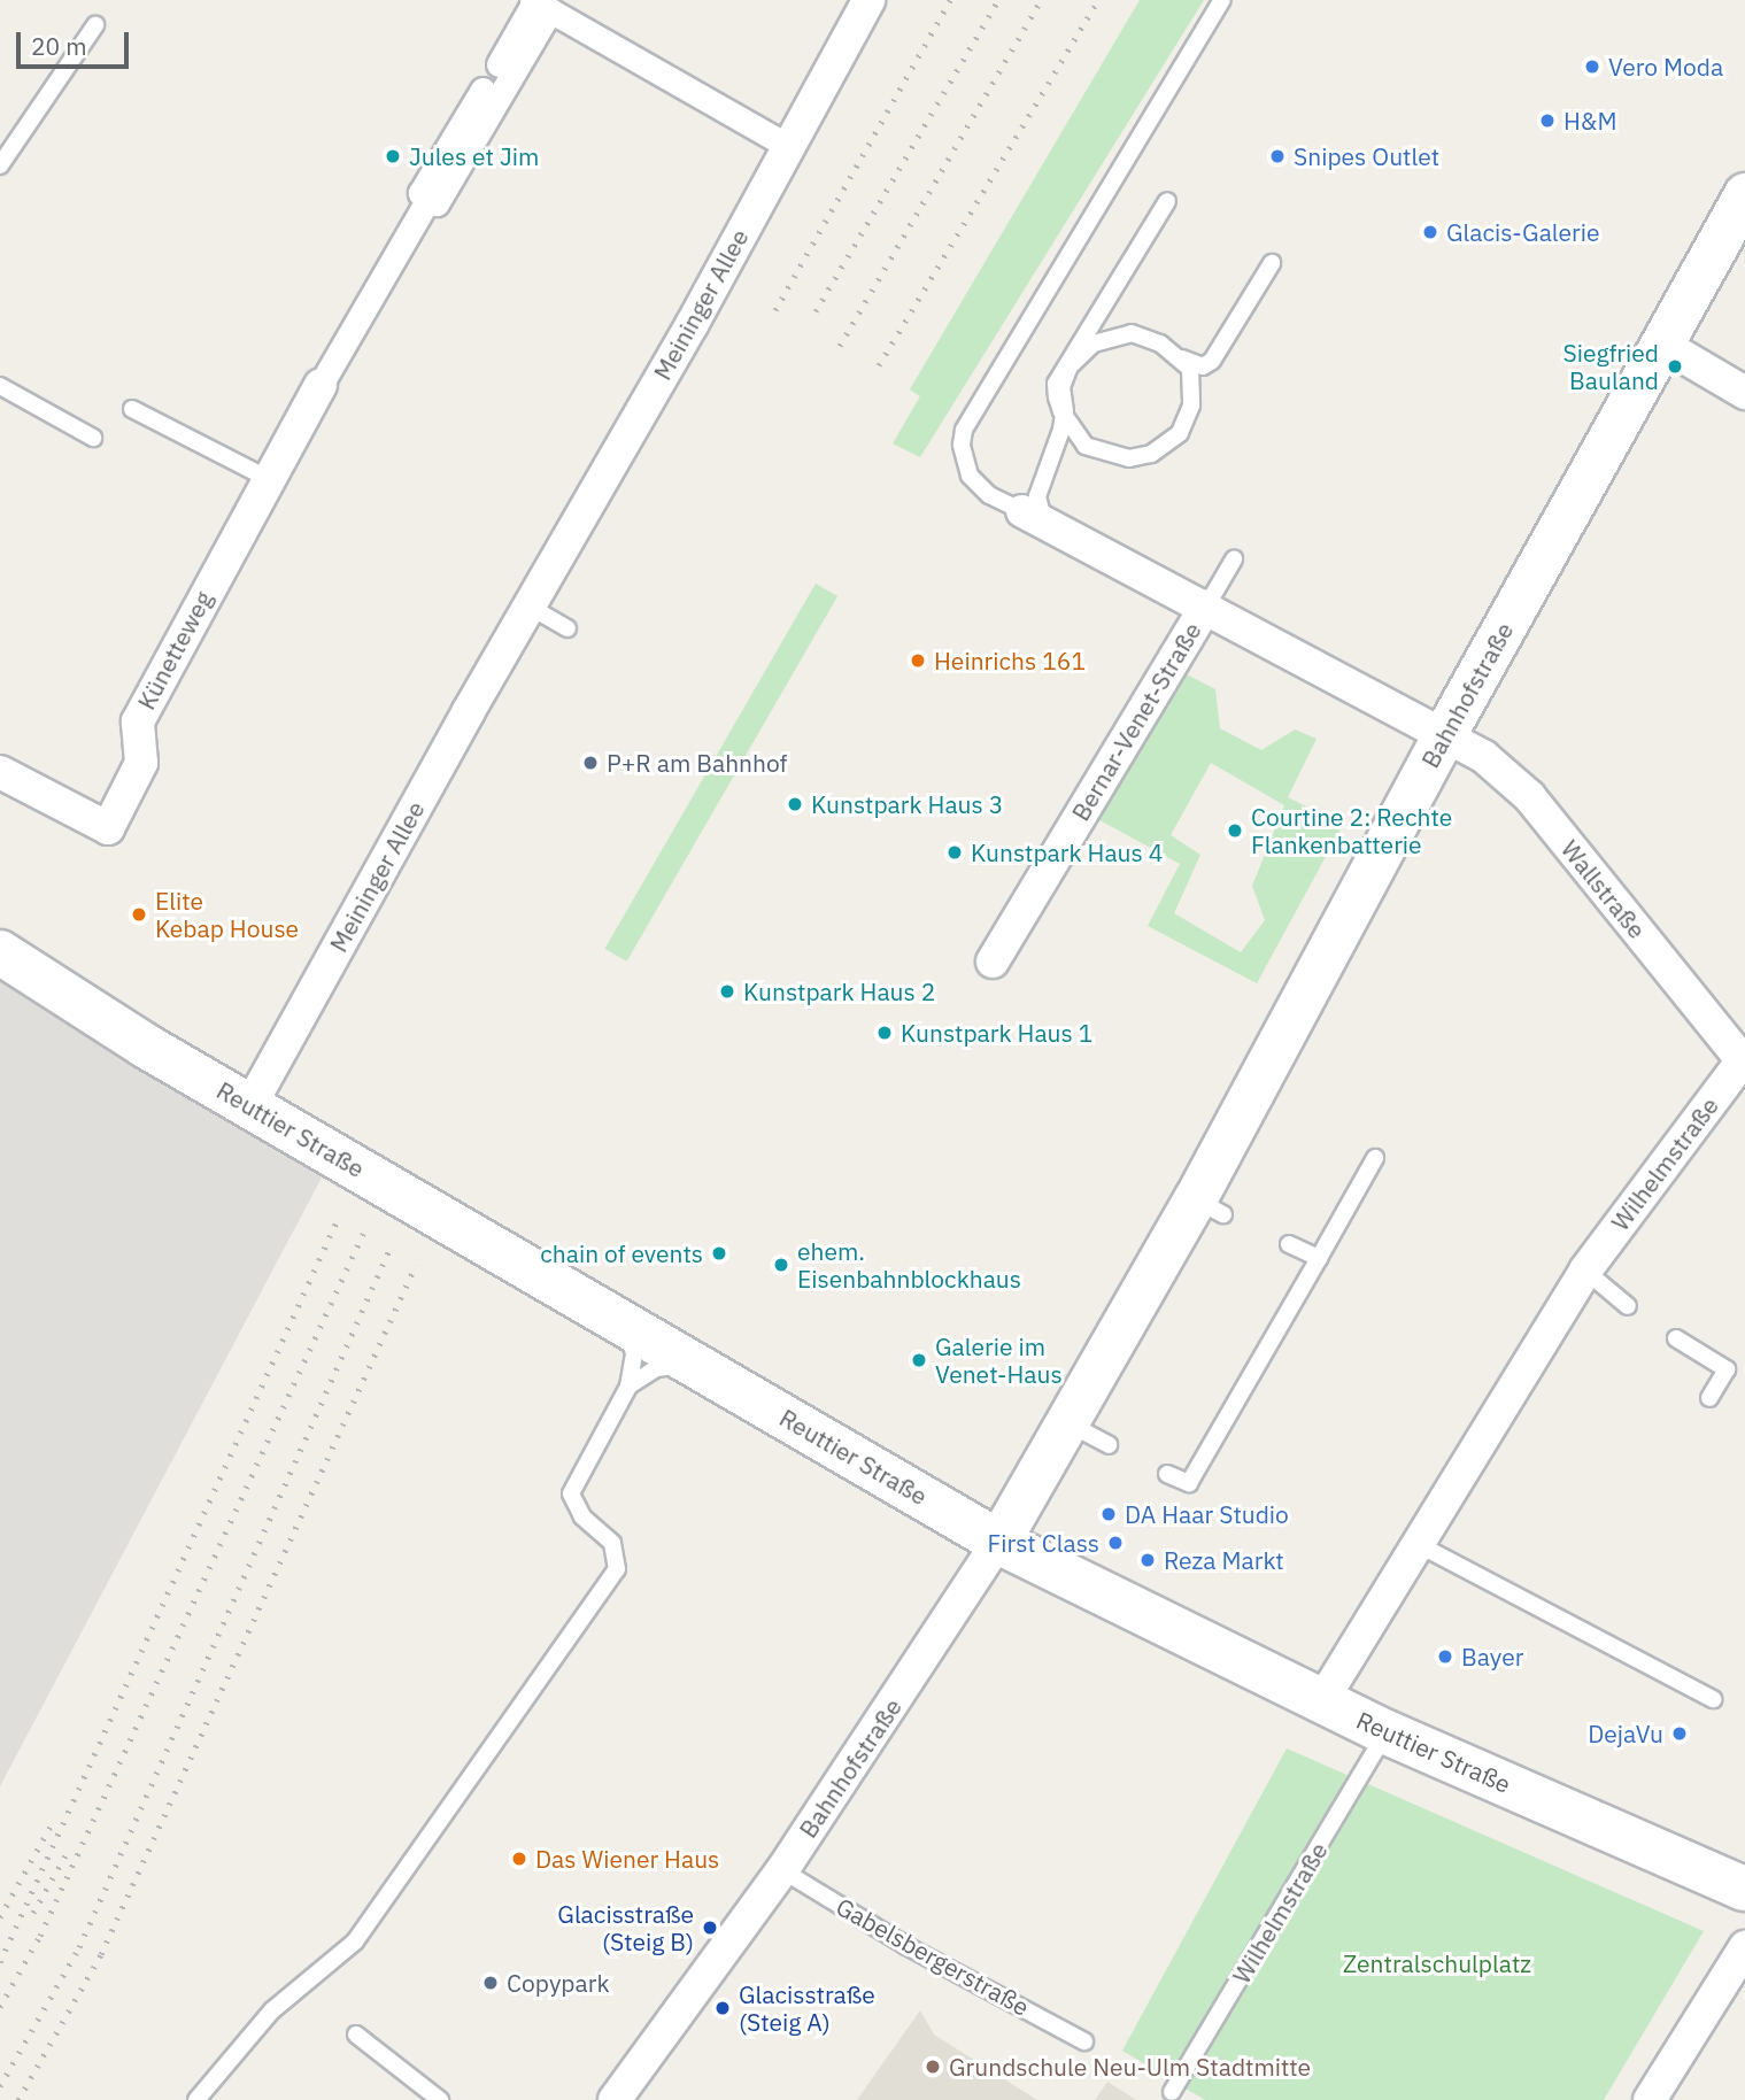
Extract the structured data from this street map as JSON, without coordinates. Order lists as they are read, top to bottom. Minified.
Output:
{"streets":{"main road":["Reuttier Straße"],"street":["Meininger Allee","Künetteweg","Bahnhofstraße","Bernar-Venet-Straße","Wallstraße","Wilhelmstraße"],"lane":["Gabelsbergerstraße"]},"crossings":[["Meininger Allee","Reuttier Straße"],["Bahnhofstraße","Bernar-Venet-Straße"],["Bahnhofstraße","Wallstraße"],["Bahnhofstraße","Reuttier Straße"],["Bahnhofstraße","Gabelsbergerstraße"],["Bernar-Venet-Straße","Wallstraße"],["Wallstraße","Wilhelmstraße"],["Reuttier Straße","Wilhelmstraße"]],"parks":["Zentralschulplatz"],"places":["Vero Moda","H&M","Jules et Jim","Snipes Outlet","Glacis-Galerie","Siegfried Bauland","Heinrichs 161","P+R am Bahnhof","Kunstpark Haus 3","Courtine 2: Rechte Flankenbatterie","Kunstpark Haus 4","Elite Kebap House","Kunstpark Haus 2","Kunstpark Haus 1","chain of events","ehem. Eisenbahnblockhaus","Galerie im Venet-Haus","DA Haar Studio","First Class","Reza Markt","Bayer","DejaVu","Das Wiener Haus","Glacisstraße (Steig B)","Copypark","Glacisstraße (Steig A)","Grundschule Neu-Ulm Stadtmitte"],"scale_bar":"20 m"}
